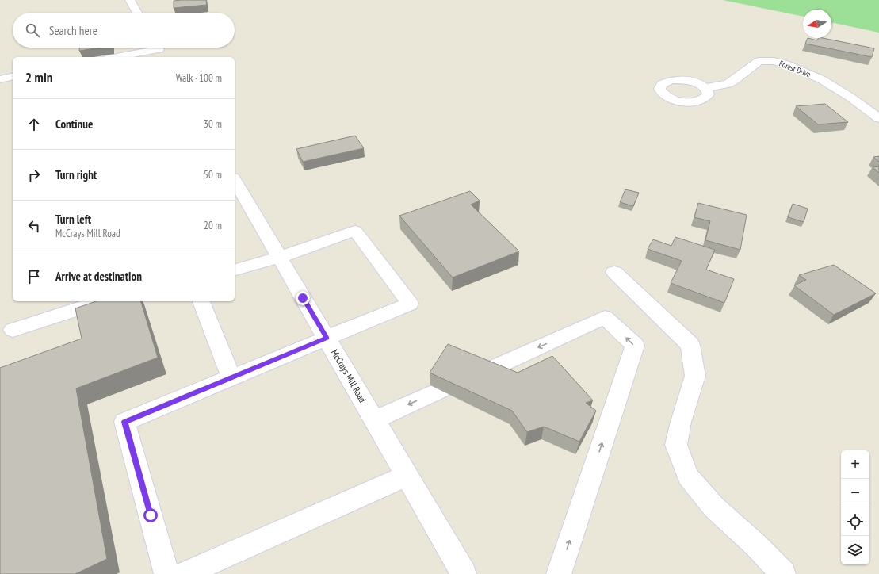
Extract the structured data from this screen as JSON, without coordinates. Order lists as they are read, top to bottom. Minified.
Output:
{"streets":{"street":["Forest Drive","McCrays Mill Road"]},"north":"left","page":{"search":"Search here","heading":["2 min","Walk · 100 m"],"list":[["Continue","30 m"],["Turn right","50 m"],["Turn left","McCrays Mill Road","20 m"],"Arrive at destination"],"map_buttons":["+","−"]}}
